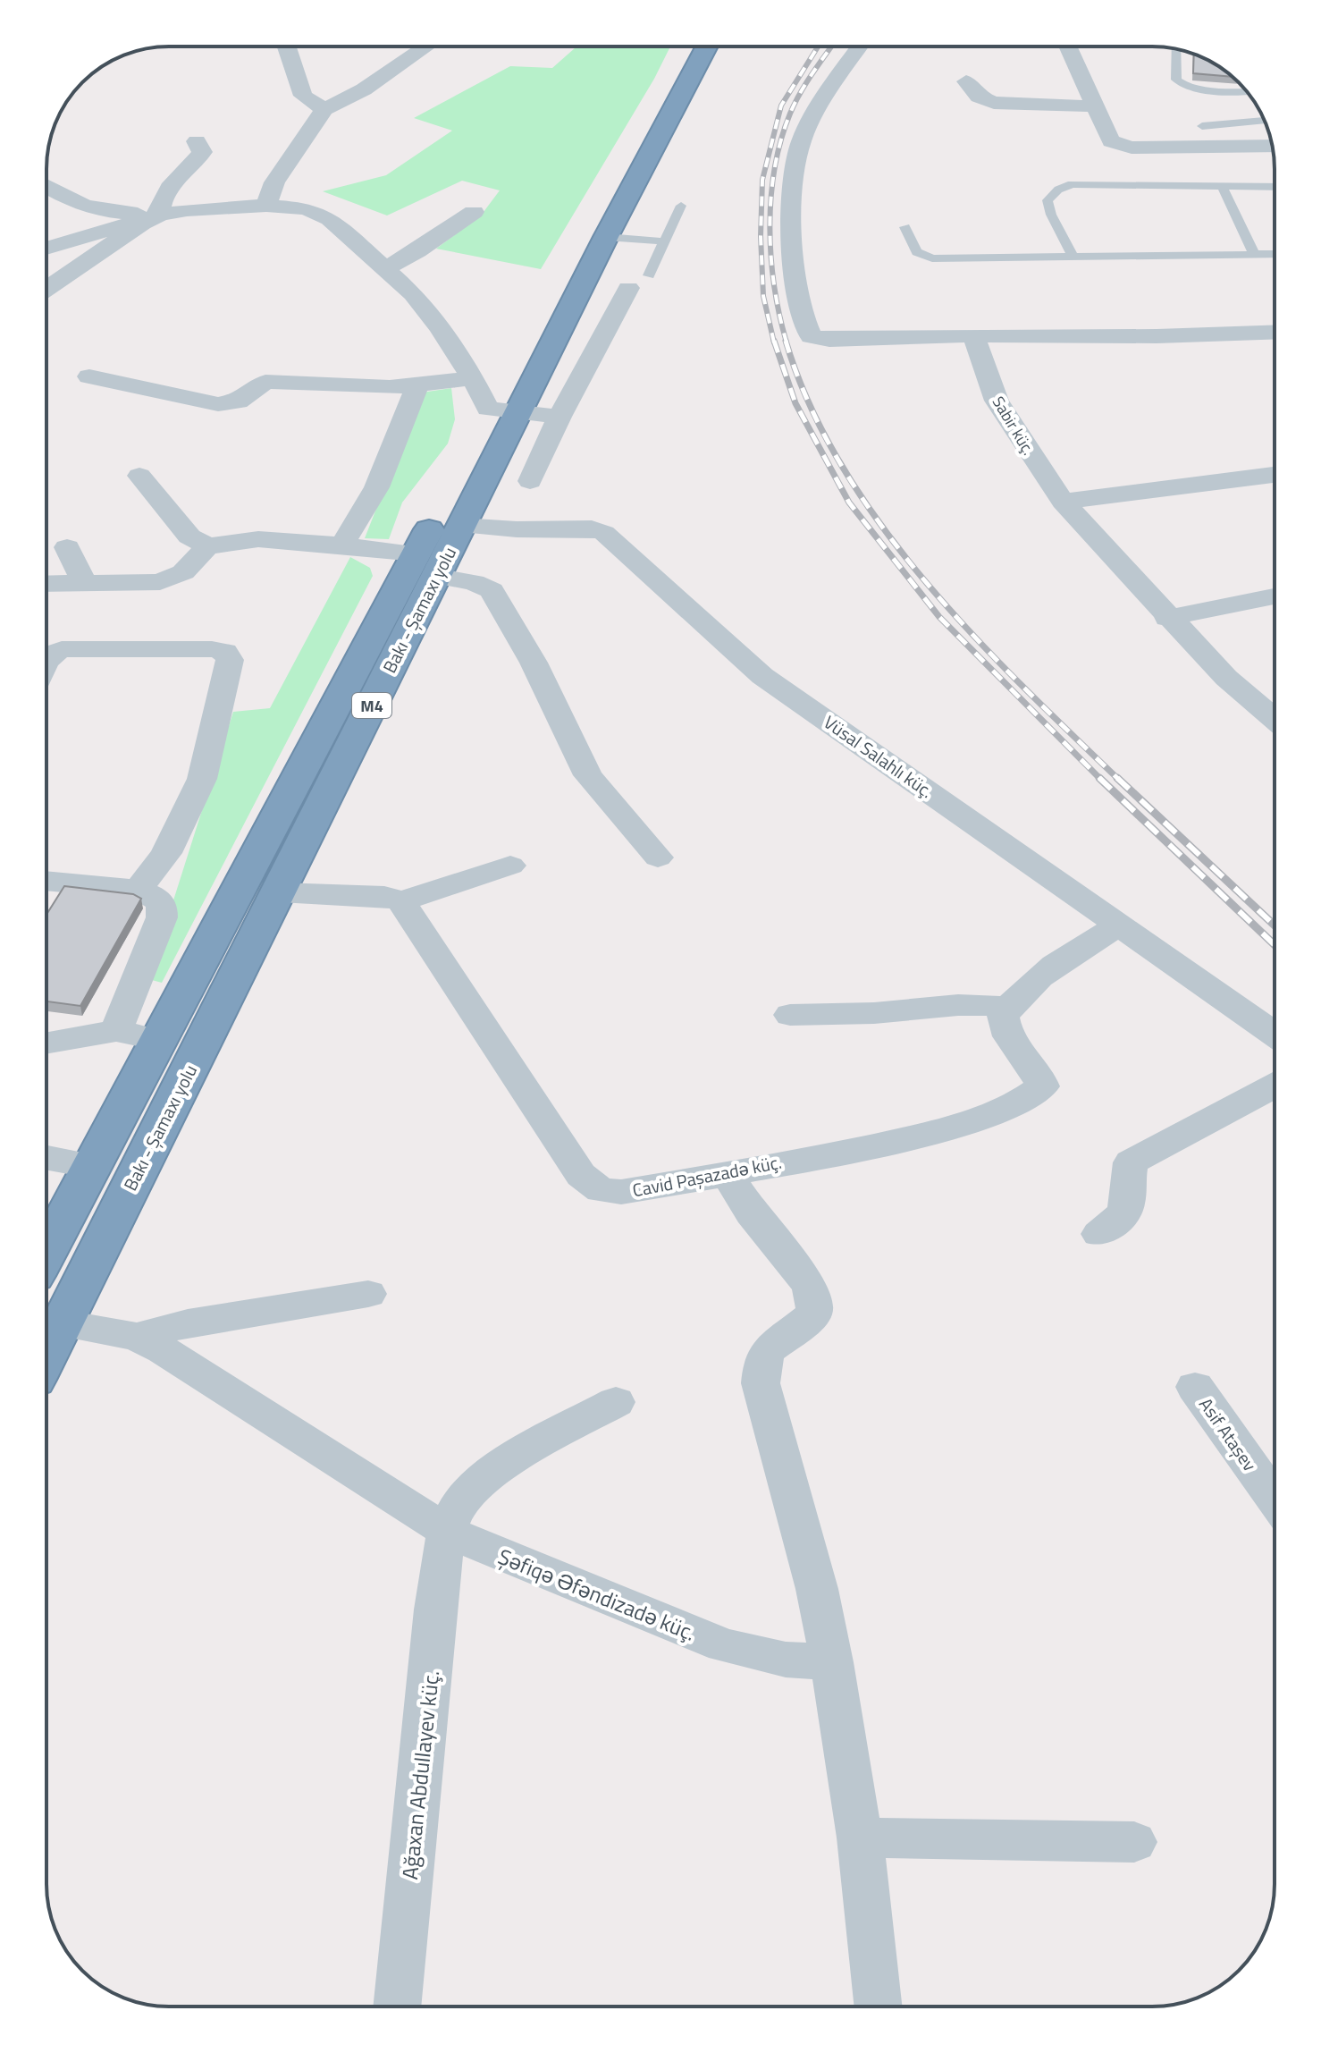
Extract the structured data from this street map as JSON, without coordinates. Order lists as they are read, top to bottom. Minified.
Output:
{"streets":{"highway":["Bakı - Şamaxı yolu","M4"],"street":["Sabir küç.","Vüsal Salahlı küç.","Cavid Paşazadə küç.","Asif Ataşev","Şəfiqə Əfəndizadə küç.","Ağaxan Abdullayev küç."]},"crossings":[["Bakı - Şamaxı yolu","Vüsal Salahlı küç."],["Bakı - Şamaxı yolu","Şəfiqə Əfəndizadə küç."],["Şəfiqə Əfəndizadə küç.","Ağaxan Abdullayev küç."]]}
